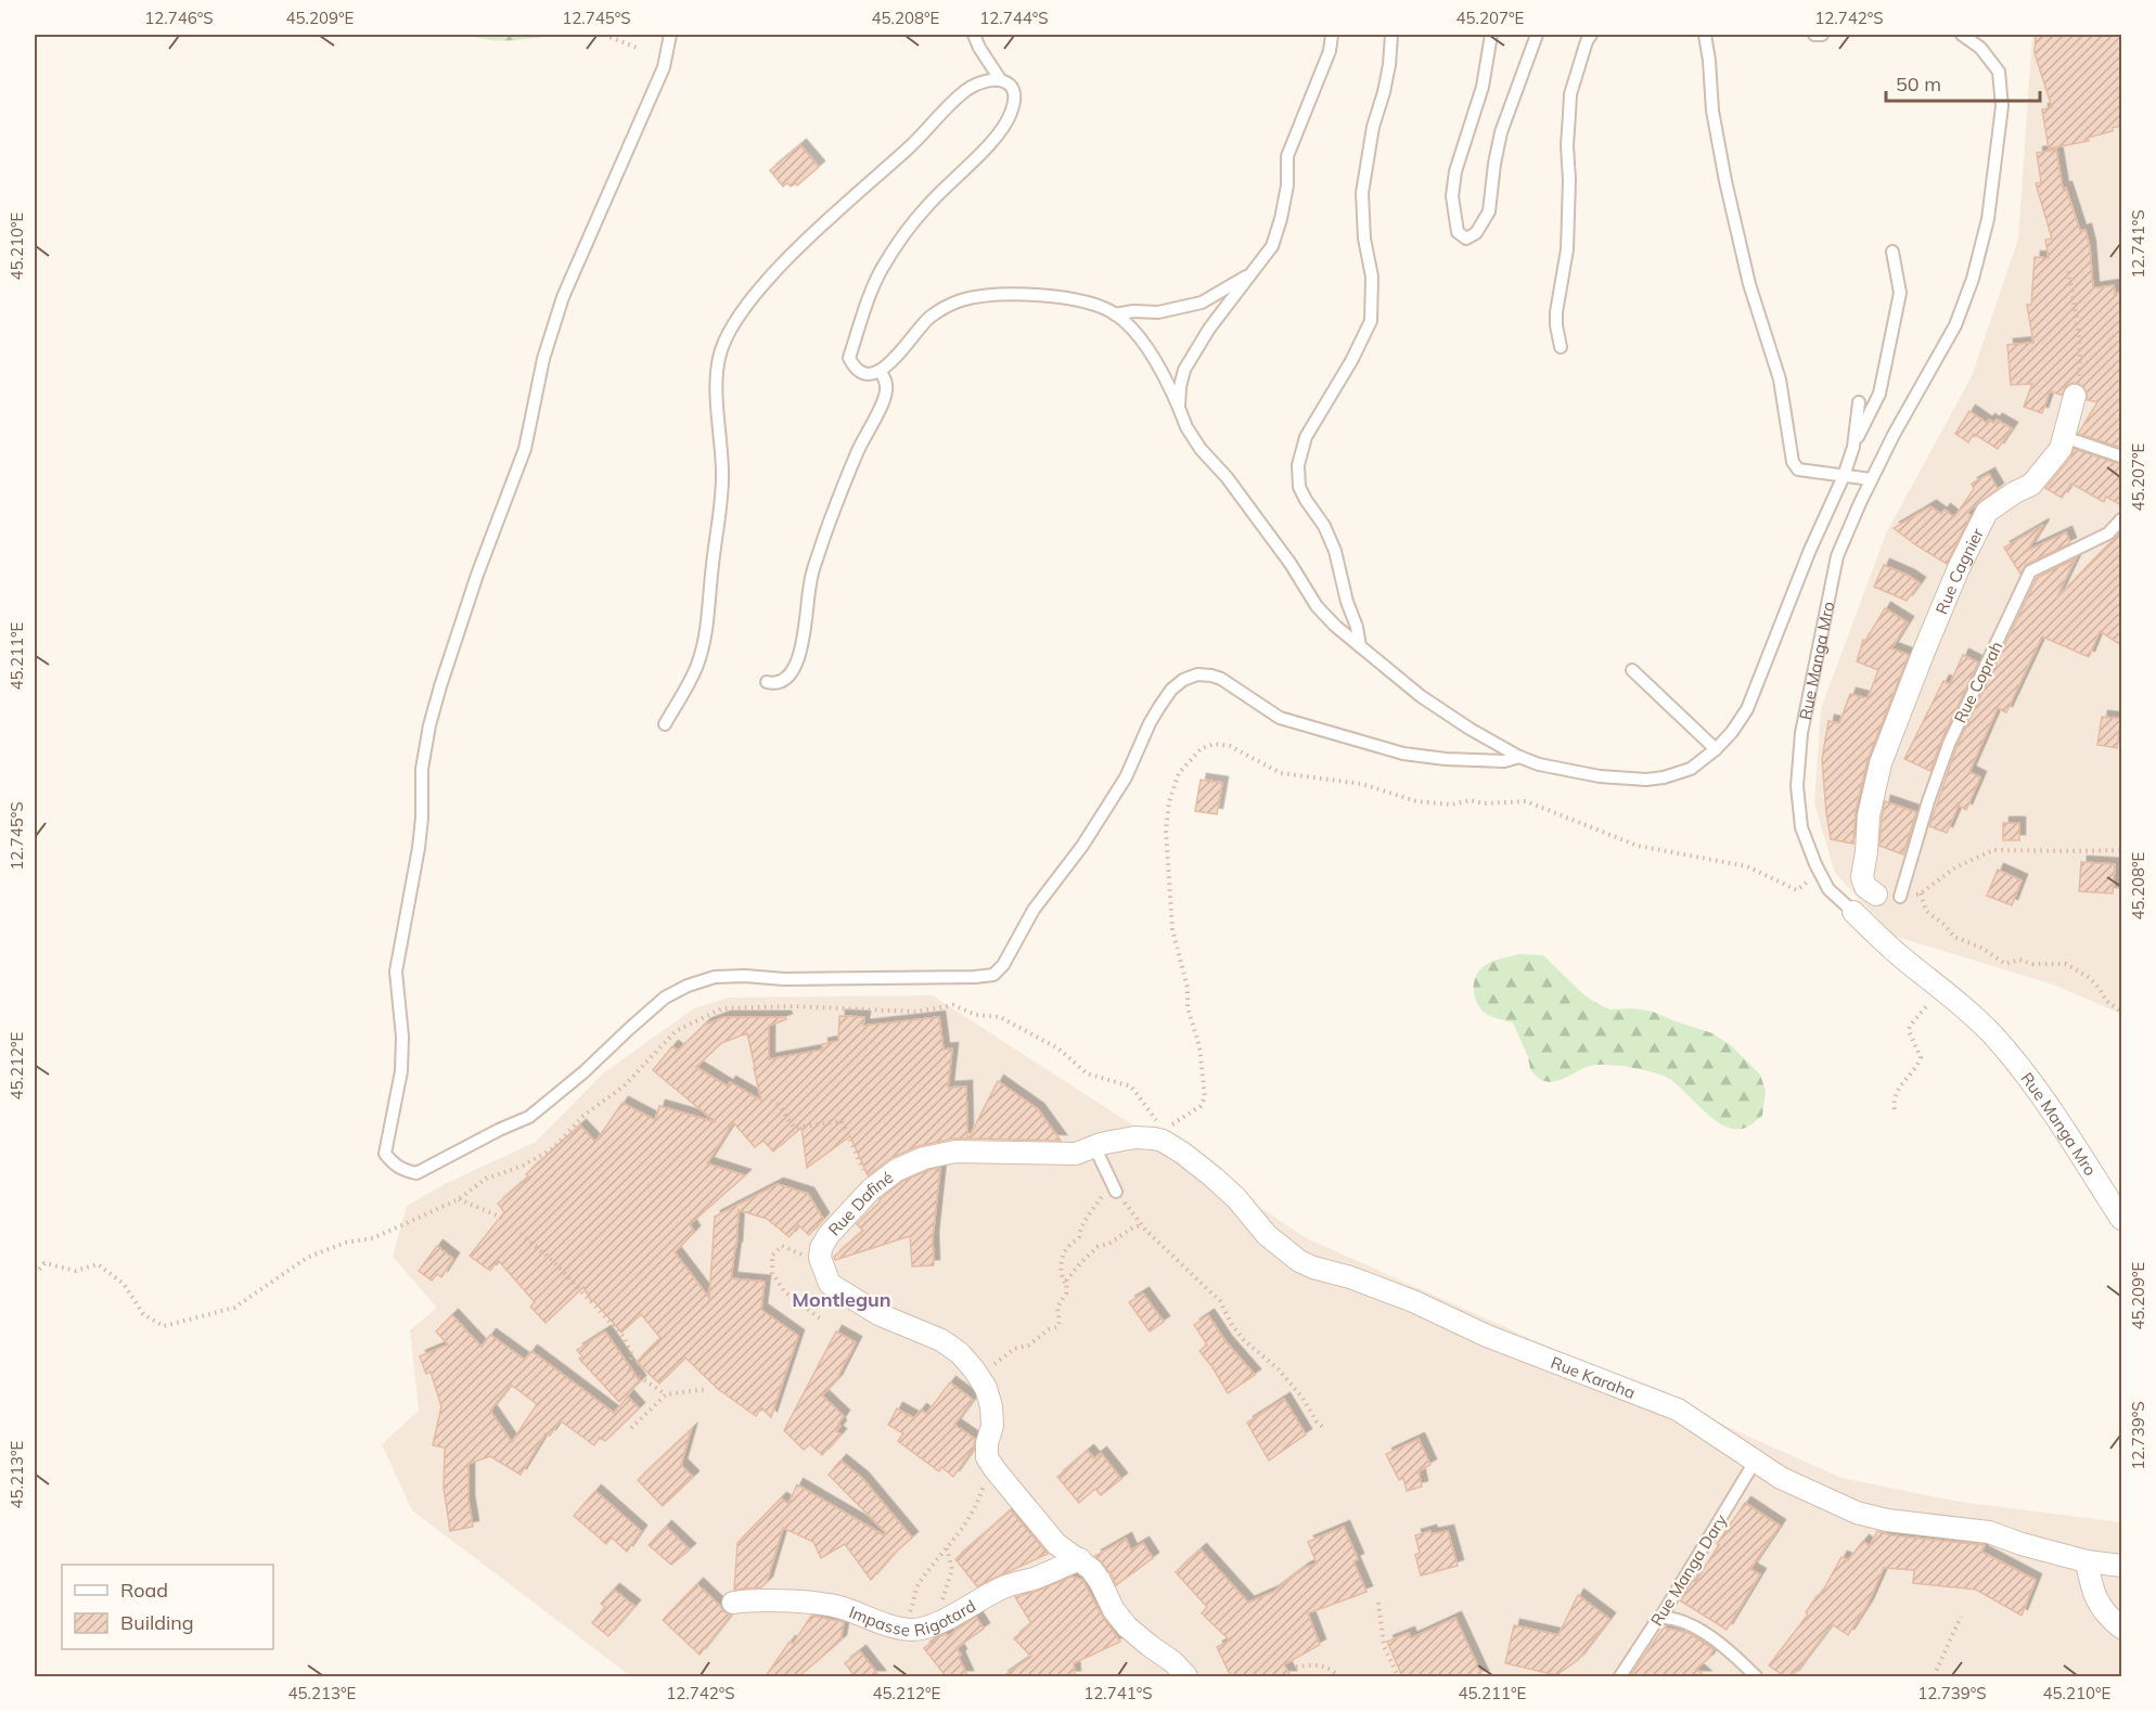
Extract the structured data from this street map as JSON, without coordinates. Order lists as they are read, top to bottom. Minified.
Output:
{"streets":{"street":["Rue Cagnier","Rue Manga Mro","Rue Dafiné","Rue Karaha","Impasse Rigotard"],"lane":["Rue Coprah","Rue Manga Dary"]},"crossings":[["Rue Karaha","Rue Manga Dary"]],"districts":["Montlegun"],"legend":["Road","Building"],"scale_bar":"50 m","coordinates":["12.746°S","45.209°E","12.745°S","45.208°E","12.744°S","45.207°E","12.742°S","12.741°S","45.210°E","45.211°E","45.212°E","12.739°S","45.213°E"]}
